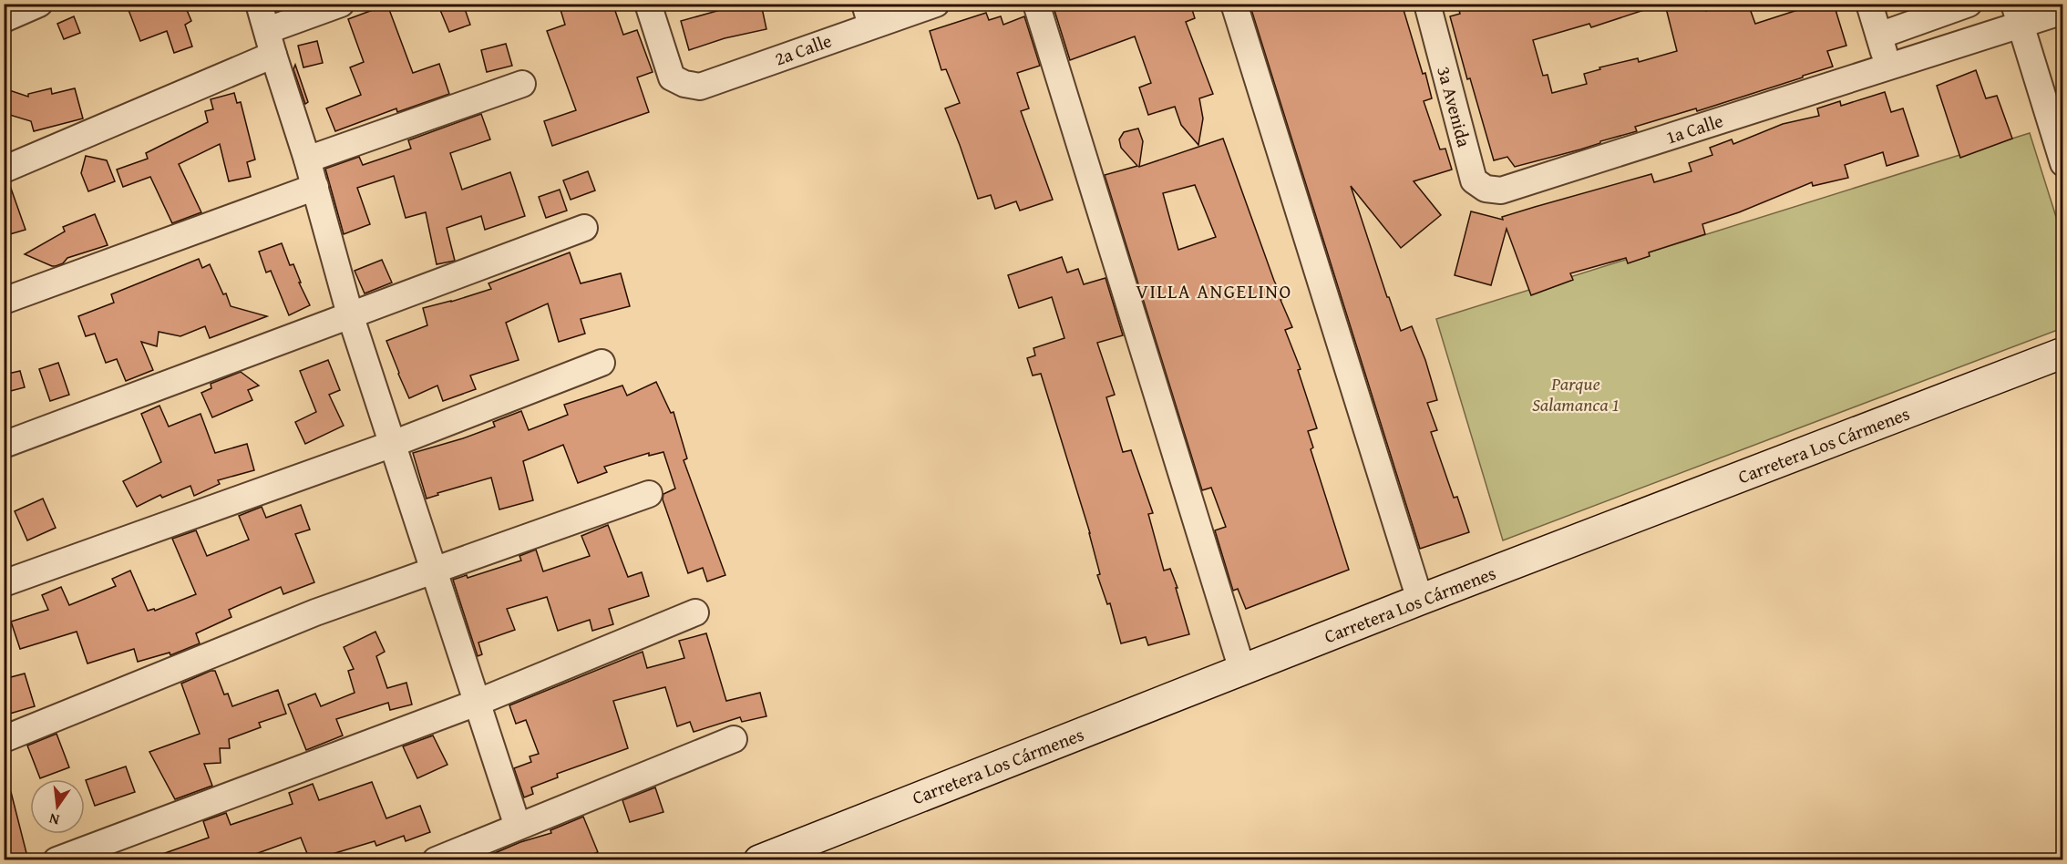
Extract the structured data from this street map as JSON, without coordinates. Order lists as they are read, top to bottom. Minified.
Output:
{"streets":{"main road":["Carretera Los Cármenes"],"street":["2a Calle","3a Avenida","1a Calle"]},"crossings":[["3a Avenida","1a Calle"]],"districts":["VILLA ANGELINO"],"parks":["Parque Salamanca 1"],"north":"bottom"}
